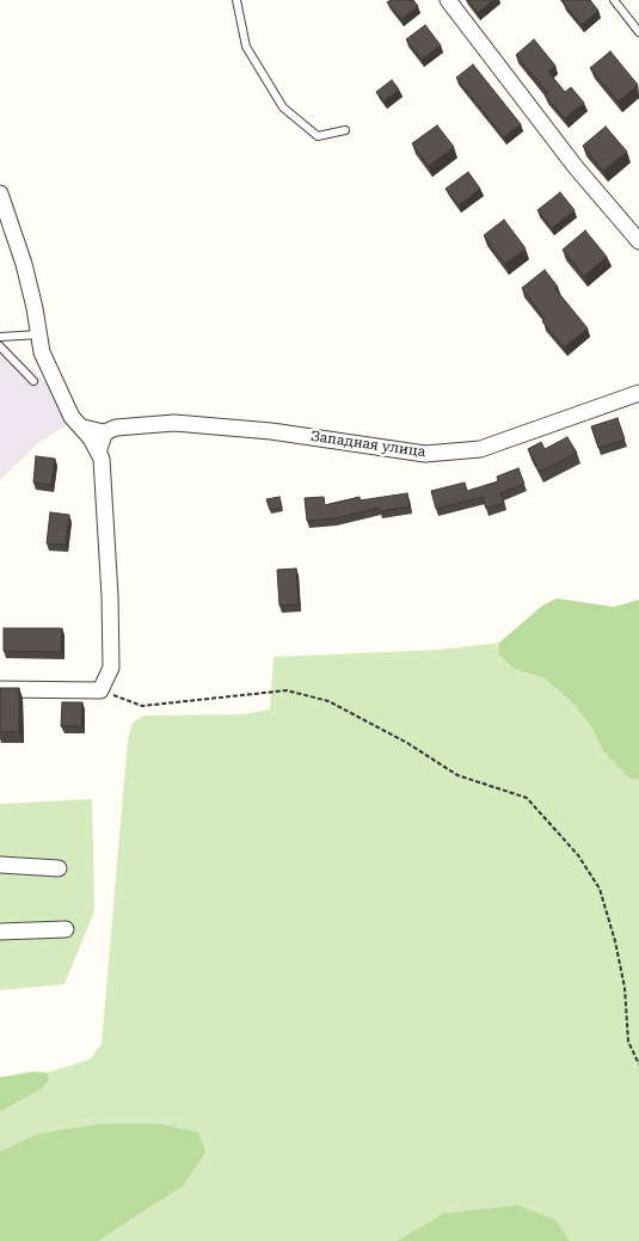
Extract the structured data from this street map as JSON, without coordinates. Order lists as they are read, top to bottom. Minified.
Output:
{"streets":{"street":["Западная улица"]}}
